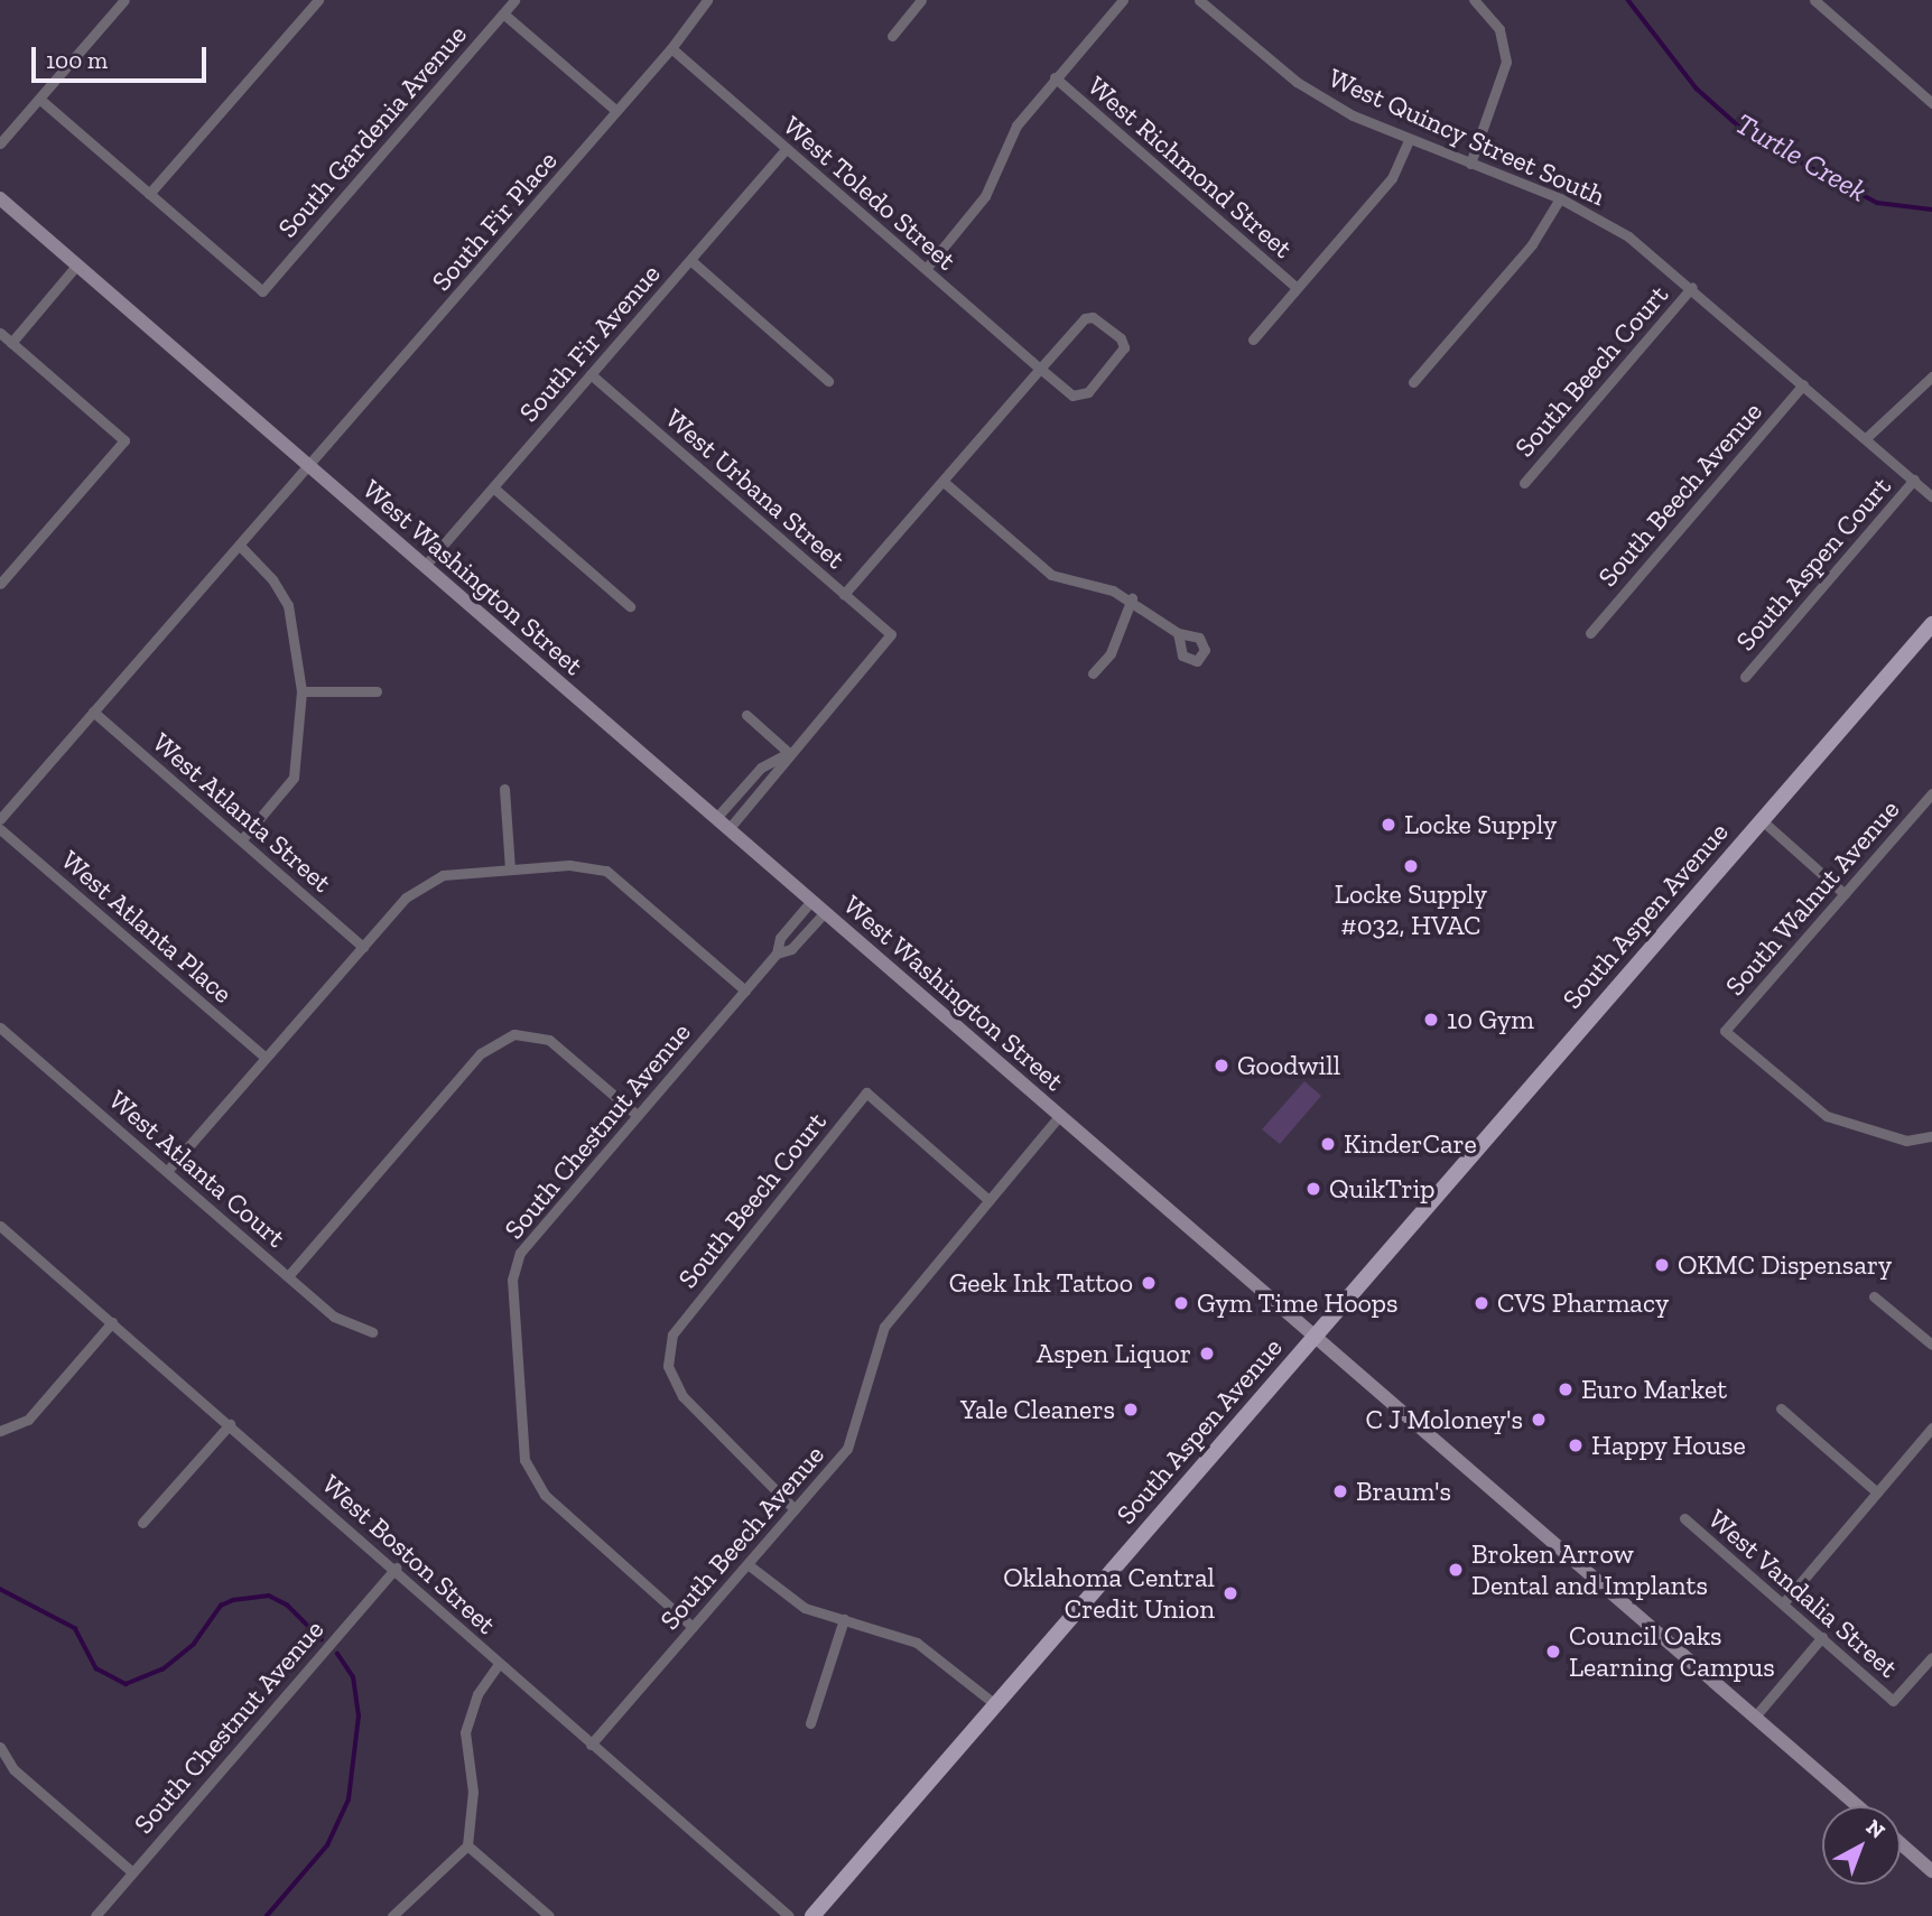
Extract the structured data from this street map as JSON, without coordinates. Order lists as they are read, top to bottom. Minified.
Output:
{"streets":{"main road":["West Washington Street","South Aspen Avenue"],"street":["South Gardenia Avenue","West Quincy Street South","West Richmond Street","West Toledo Street","South Fir Place","South Fir Avenue","South Beech Court","West Urbana Street","South Beech Avenue","South Aspen Court","West Atlanta Street","South Walnut Avenue","West Atlanta Place","South Chestnut Avenue","West Atlanta Court","West Boston Street","West Vandalia Street"]},"crossings":[["West Quincy Street South","South Beech Court"],["West Quincy Street South","South Beech Avenue"],["West Quincy Street South","South Aspen Court"],["West Toledo Street","South Fir Place"],["West Toledo Street","South Fir Avenue"],["South Fir Place","West Washington Street"],["South Fir Avenue","West Urbana Street"],["South Fir Avenue","West Washington Street"],["South Beech Court","South Beech Avenue"],["South Beech Avenue","West Washington Street"],["South Beech Avenue","South Chestnut Avenue"],["South Beech Avenue","West Boston Street"],["West Washington Street","South Aspen Avenue"],["West Washington Street","South Chestnut Avenue"],["South Chestnut Avenue","West Boston Street"]],"water":["Turtle Creek"],"places":["Locke Supply","Locke Supply #032, HVAC","10 Gym","Goodwill","KinderCare","QuikTrip","OKMC Dispensary","Geek Ink Tattoo","Gym Time Hoops","CVS Pharmacy","Aspen Liquor","Euro Market","Yale Cleaners","C J Moloney's","Happy House","Braum's","Broken Arrow Dental and Implants","Oklahoma Central Credit Union","Council Oaks Learning Campus"],"scale_bar":"100 m","north":"top right"}
